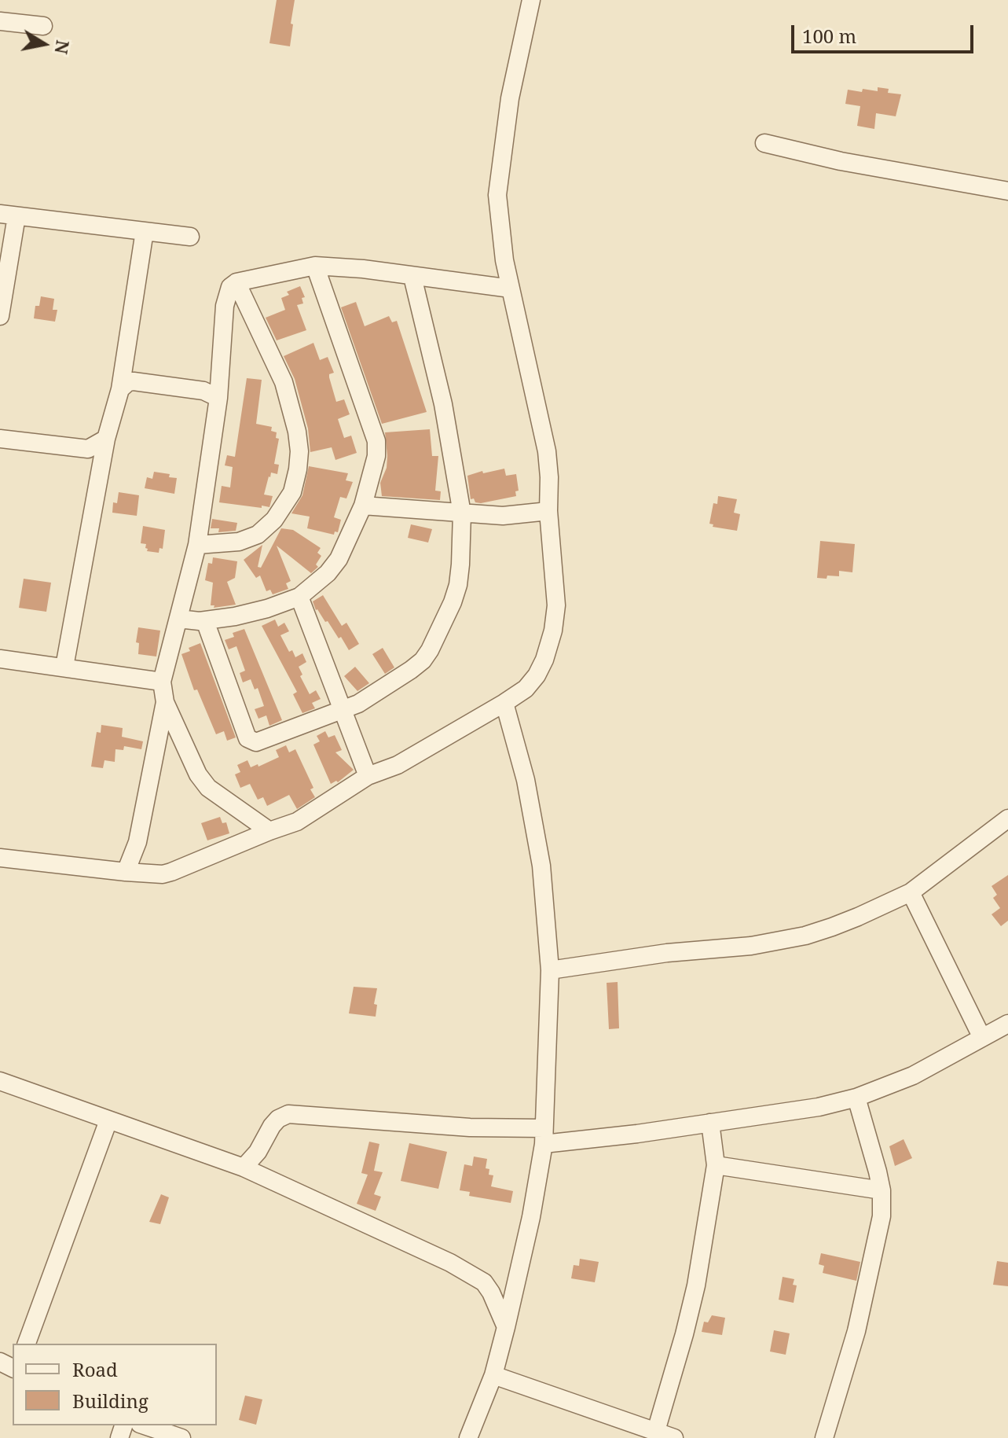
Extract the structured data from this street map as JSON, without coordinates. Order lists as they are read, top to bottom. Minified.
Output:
{"legend":["Road","Building"],"scale_bar":"100 m","north":"right"}
